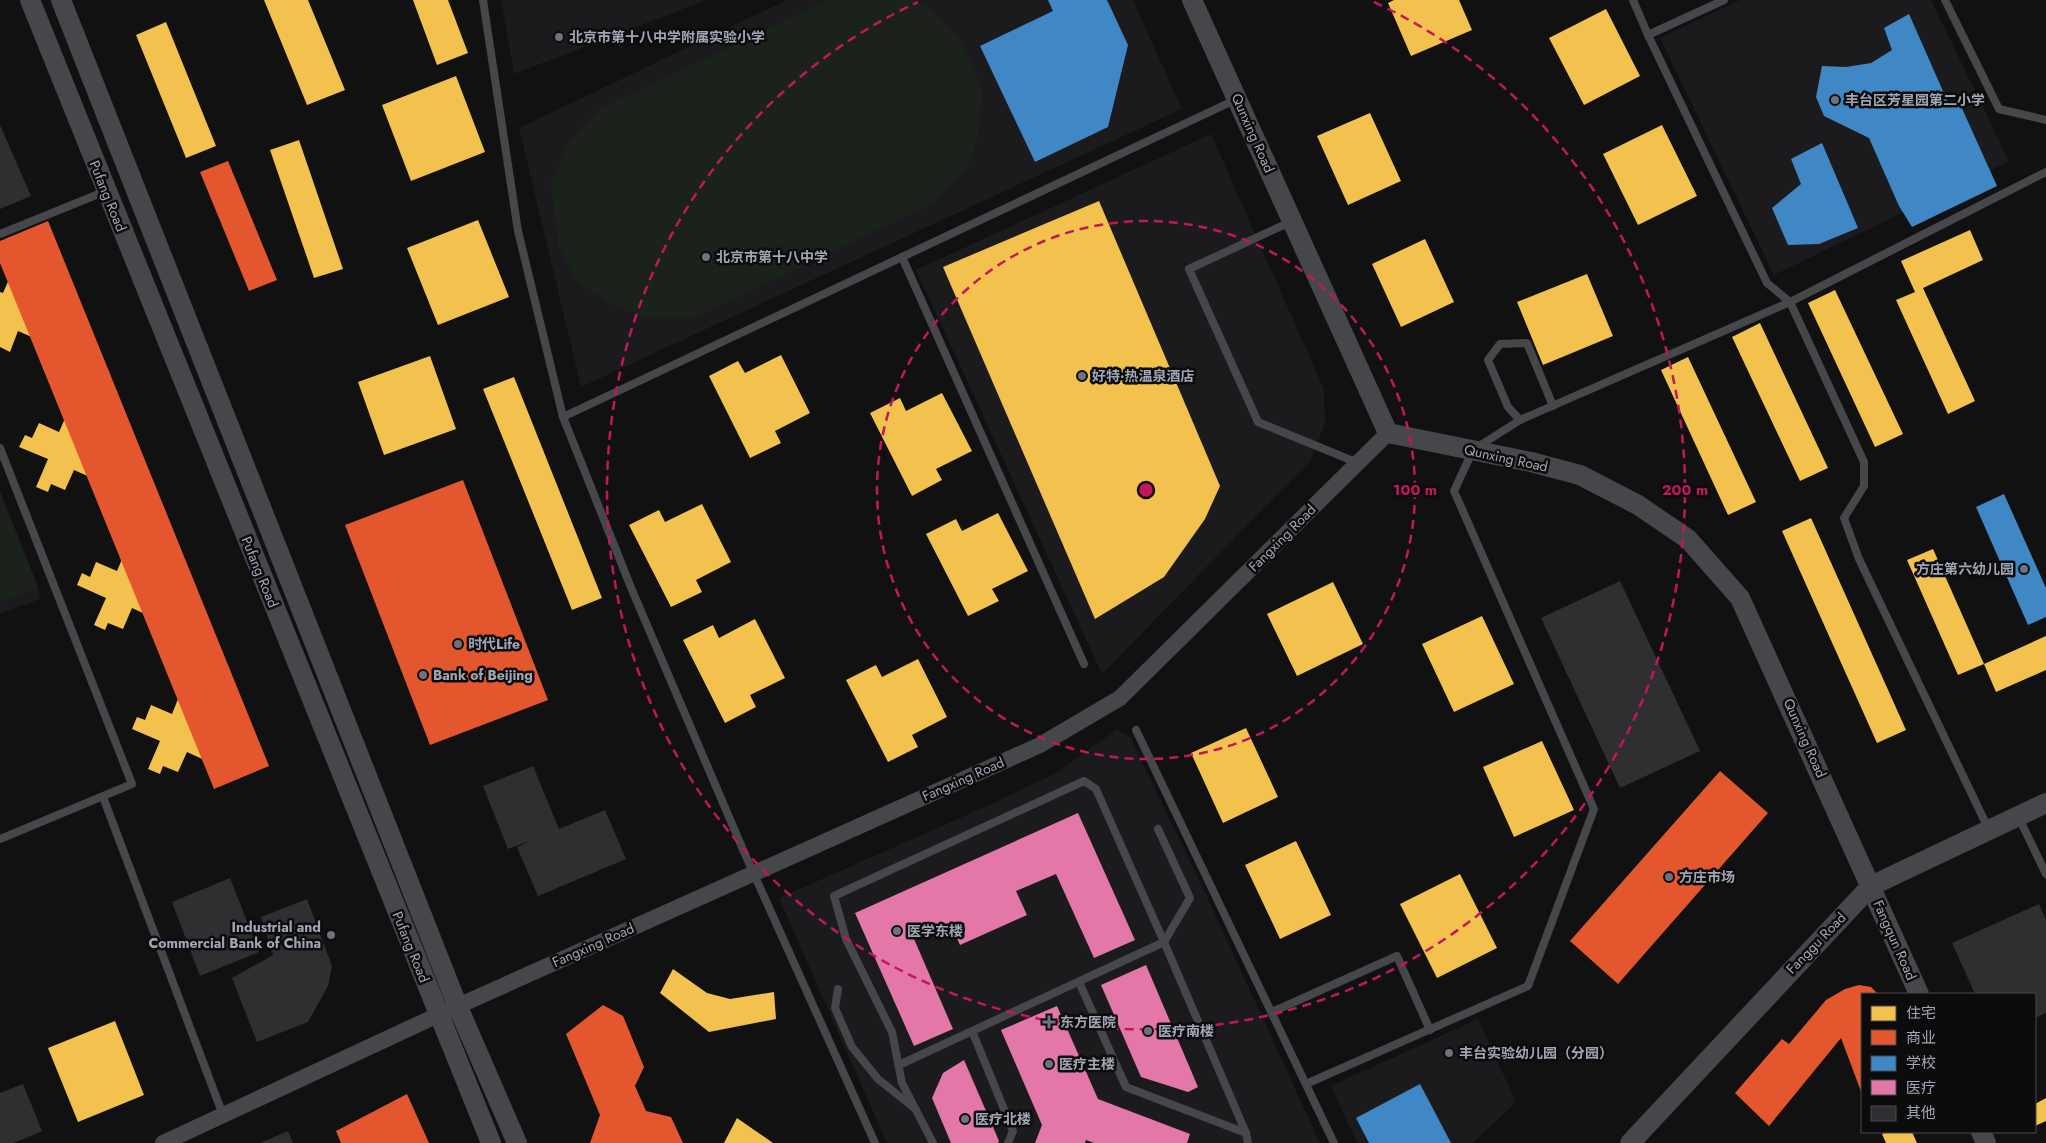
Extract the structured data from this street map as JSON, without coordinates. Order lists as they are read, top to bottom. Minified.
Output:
{"streets":{"street":["Qunxing Road","Pufang Road","Fangxing Road","Fangqun Road","Fanggu Road"]},"crossings":[["Qunxing Road","Fangxing Road"],["Qunxing Road","Fangqun Road"],["Qunxing Road","Fanggu Road"],["Pufang Road","Fangxing Road"],["Fangqun Road","Fanggu Road"]],"places":{"other":["北京市第十八中学附属实验小学","丰台区芳星园第二小学","北京市第十八中学","好特·热温泉酒店","方庄第六幼儿园","时代Life","Bank of Beijing","方庄市场","医学东楼","Industrial and Commercial Bank of China","医疗南楼","丰台实验幼儿园（分园）","医疗主楼","医疗北楼"],"health":["东方医院"]},"legend":["住宅","商业","学校","医疗","其他"],"rings":["100 m","200 m"]}
